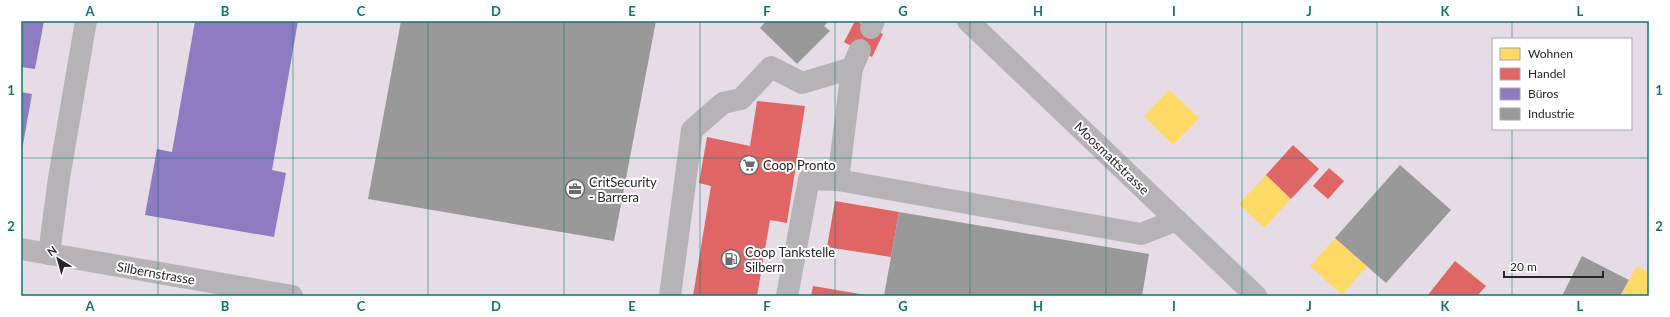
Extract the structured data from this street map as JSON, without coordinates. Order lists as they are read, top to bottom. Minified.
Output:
{"streets":{"street":["Moosmattstrasse","Silbernstrasse"]},"places":{"supermarket":["Coop Pronto"],"office":["CritSecurity - Barrera"],"fuel station":["Coop Tankstelle Silbern"]},"legend":["Wohnen","Handel","Büros","Industrie"],"scale_bar":"20 m","north":"top left","grid":{"columns":["A","B","C","D","E","F","G","H","I","J","K","L"],"rows":["1","2"]}}
